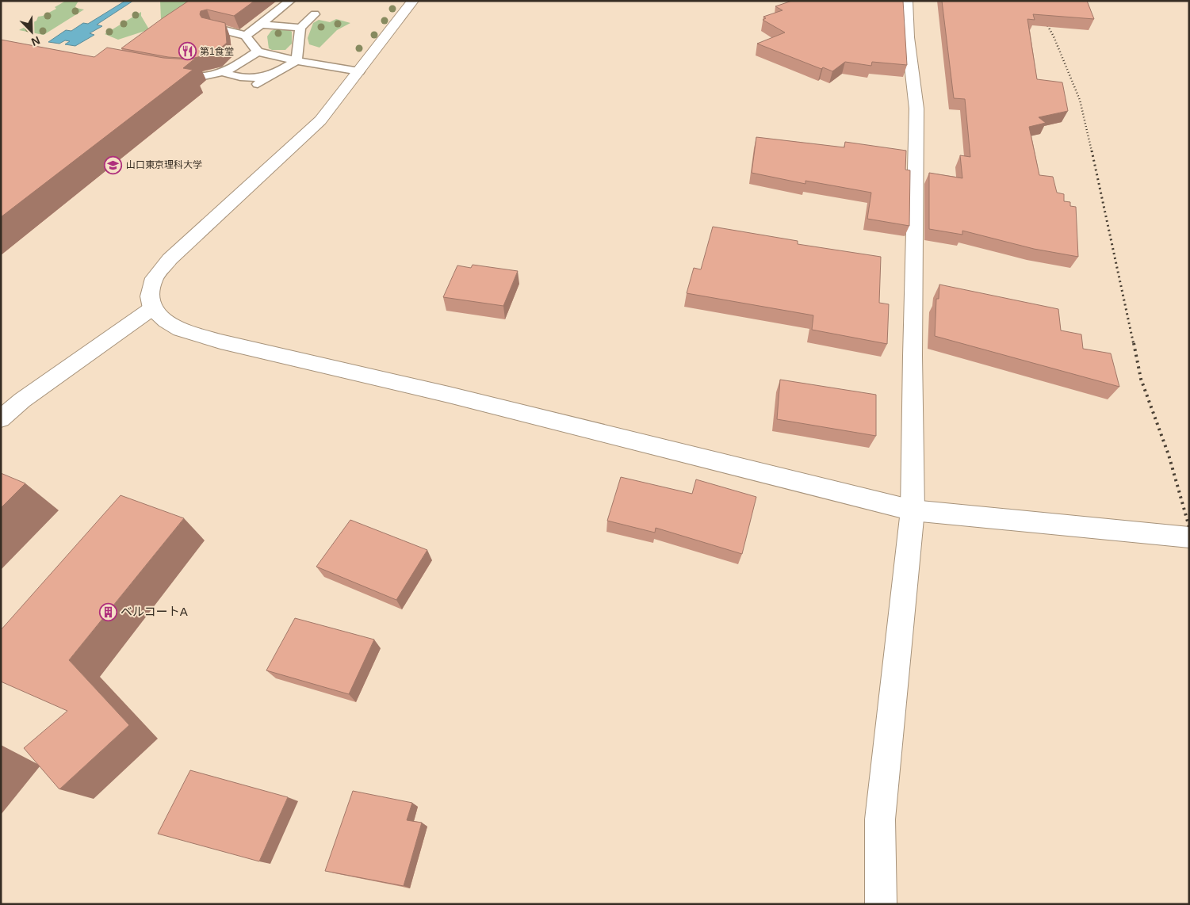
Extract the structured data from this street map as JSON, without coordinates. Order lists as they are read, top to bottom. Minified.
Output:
{"places":{"restaurant":["第1食堂"],"school or university":["山口東京理科大学"],"building":["ベルコートA"]},"north":"bottom right"}
